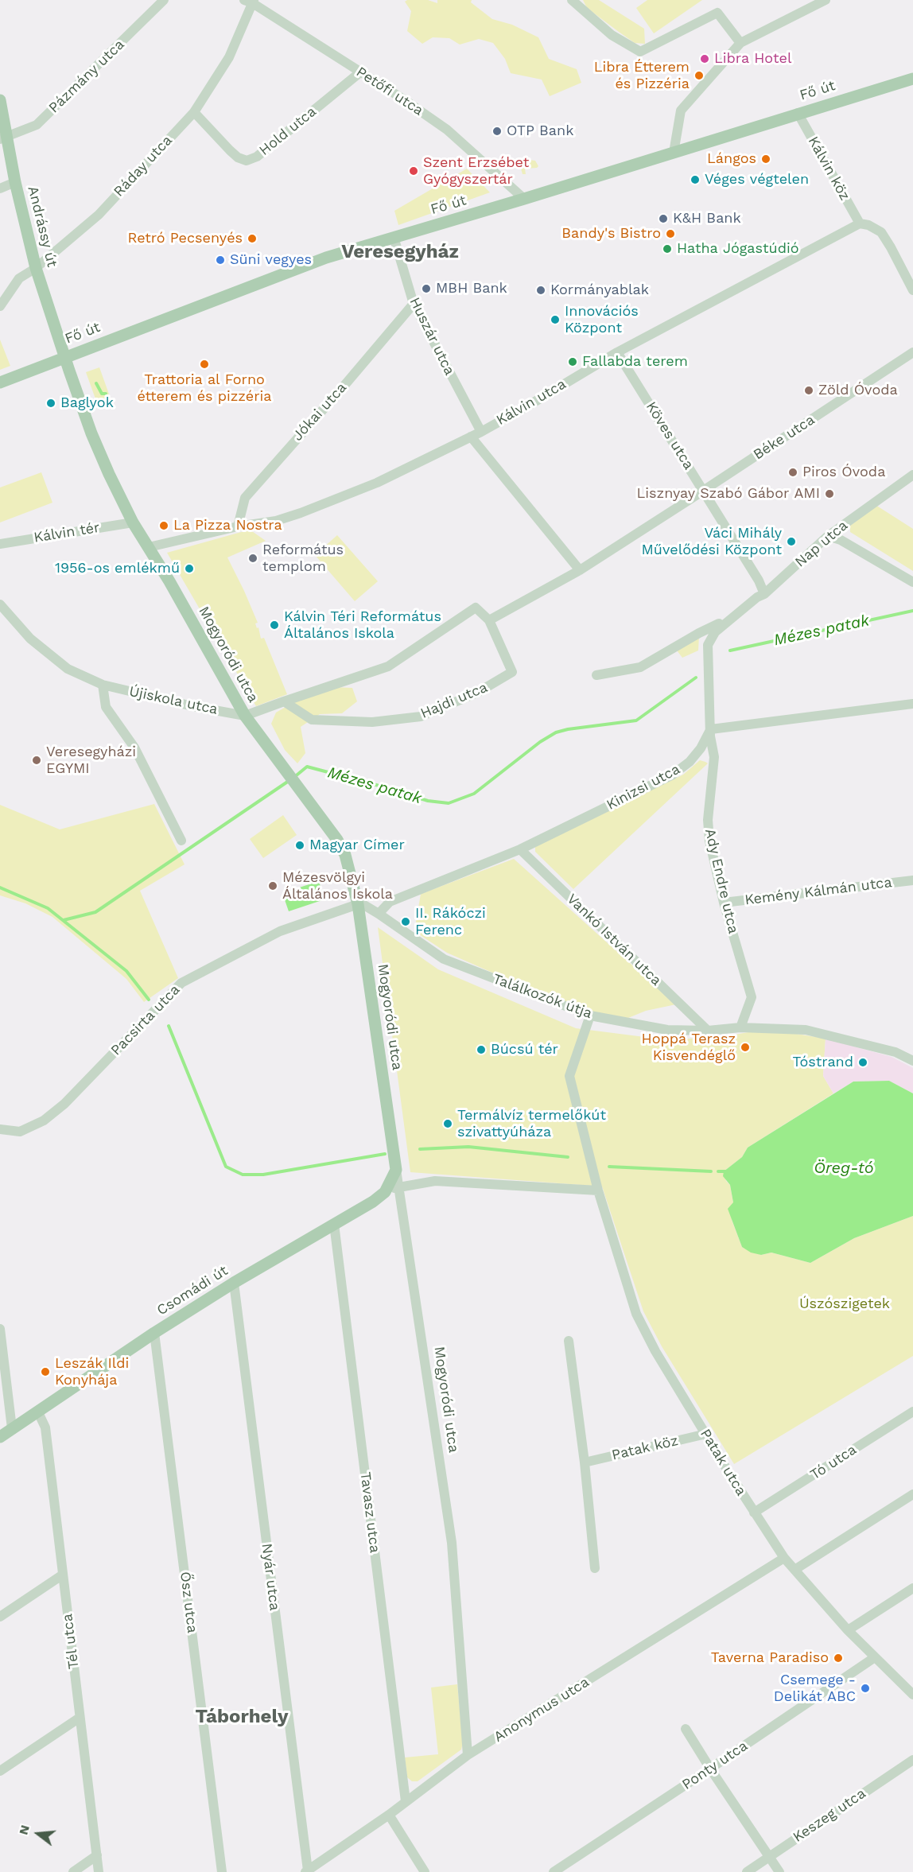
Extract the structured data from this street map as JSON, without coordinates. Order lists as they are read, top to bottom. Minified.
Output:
{"streets":{"main road":["Fő út","Andrássy út","Mogyoródi utca","Csomádi út"],"street":["Pázmány utca","Petőfi utca","Hold utca","Ráday utca","Kálvin köz","Huszár utca","Kálvin utca","Jókai utca","Köves utca","Béke utca","Kálvin tér","Nap utca","Újiskola utca","Hajdi utca","Kinizsi utca","Ady Endre utca","Kemény Kálmán utca","Vankó István utca","Találkozók útja","Pacsirta utca","Patak köz","Patak utca","Tó utca","Tavasz utca","Nyár utca","Ősz utca","Tél utca","Anonymus utca","Ponty utca","Keszeg utca"]},"crossings":[["Pázmány utca","Andrássy út"],["Fő út","Petőfi utca"],["Fő út","Kálvin köz"],["Fő út","Andrássy út"],["Fő út","Huszár utca"],["Fő út","Mogyoródi utca"],["Petőfi utca","Hold utca"],["Petőfi utca","Ráday utca"],["Hold utca","Ráday utca"],["Ráday utca","Andrássy út"],["Kálvin köz","Kálvin utca"],["Andrássy út","Mogyoródi utca"],["Huszár utca","Kálvin utca"],["Huszár utca","Jókai utca"],["Kálvin utca","Jókai utca"],["Kálvin utca","Köves utca"],["Köves utca","Béke utca"],["Köves utca","Nap utca"],["Kálvin tér","Mogyoródi utca"],["Nap utca","Ady Endre utca"],["Mogyoródi utca","Újiskola utca"],["Mogyoródi utca","Találkozók útja"],["Mogyoródi utca","Pacsirta utca"],["Mogyoródi utca","Csomádi út"],["Mogyoródi utca","Anonymus utca"],["Kinizsi utca","Ady Endre utca"],["Kinizsi utca","Vankó István utca"],["Kinizsi utca","Találkozók útja"],["Ady Endre utca","Kemény Kálmán utca"],["Ady Endre utca","Találkozók útja"],["Vankó István utca","Találkozók útja"],["Találkozók útja","Pacsirta utca"],["Találkozók útja","Patak utca"],["Csomádi út","Tavasz utca"],["Csomádi út","Nyár utca"],["Csomádi út","Ősz utca"],["Csomádi út","Tél utca"],["Patak köz","Patak utca"],["Patak utca","Tó utca"],["Patak utca","Anonymus utca"],["Patak utca","Ponty utca"],["Tavasz utca","Anonymus utca"],["Nyár utca","Anonymus utca"]],"districts":["Veresegyház","Táborhely"],"water":["Mézes patak","Öreg-tó"],"parks":["Úszószigetek"],"places":["Libra Hotel","Libra Étterem és Pizzéria","OTP Bank","Lángos","Szent Erzsébet Gyógyszertár","Véges végtelen","K&H Bank","Bandy's Bistro","Retró Pecsenyés","Hatha Jógastúdió","Süni vegyes","MBH Bank","Kormányablak","Innovációs Központ","Fallabda terem","Trattoria al Forno étterem és pizzéria","Zöld Óvoda","Baglyok","Piros Óvoda","Lisznyay Szabó Gábor AMI","La Pizza Nostra","Váci Mihály Művelődési Központ","Református templom","1956-os emlékmű","Kálvin Téri Református Általános Iskola","Veresegyházi EGYMI","Magyar Címer","Mézesvölgyi Általános Iskola","II. Rákóczi Ferenc","Hoppá Terasz Kisvendéglő","Búcsú tér","Tóstrand","Termálvíz termelőkút szivattyúháza","Leszák Ildi Konyhája","Taverna Paradiso","Csemege - Delikát ABC"],"north":"left"}
